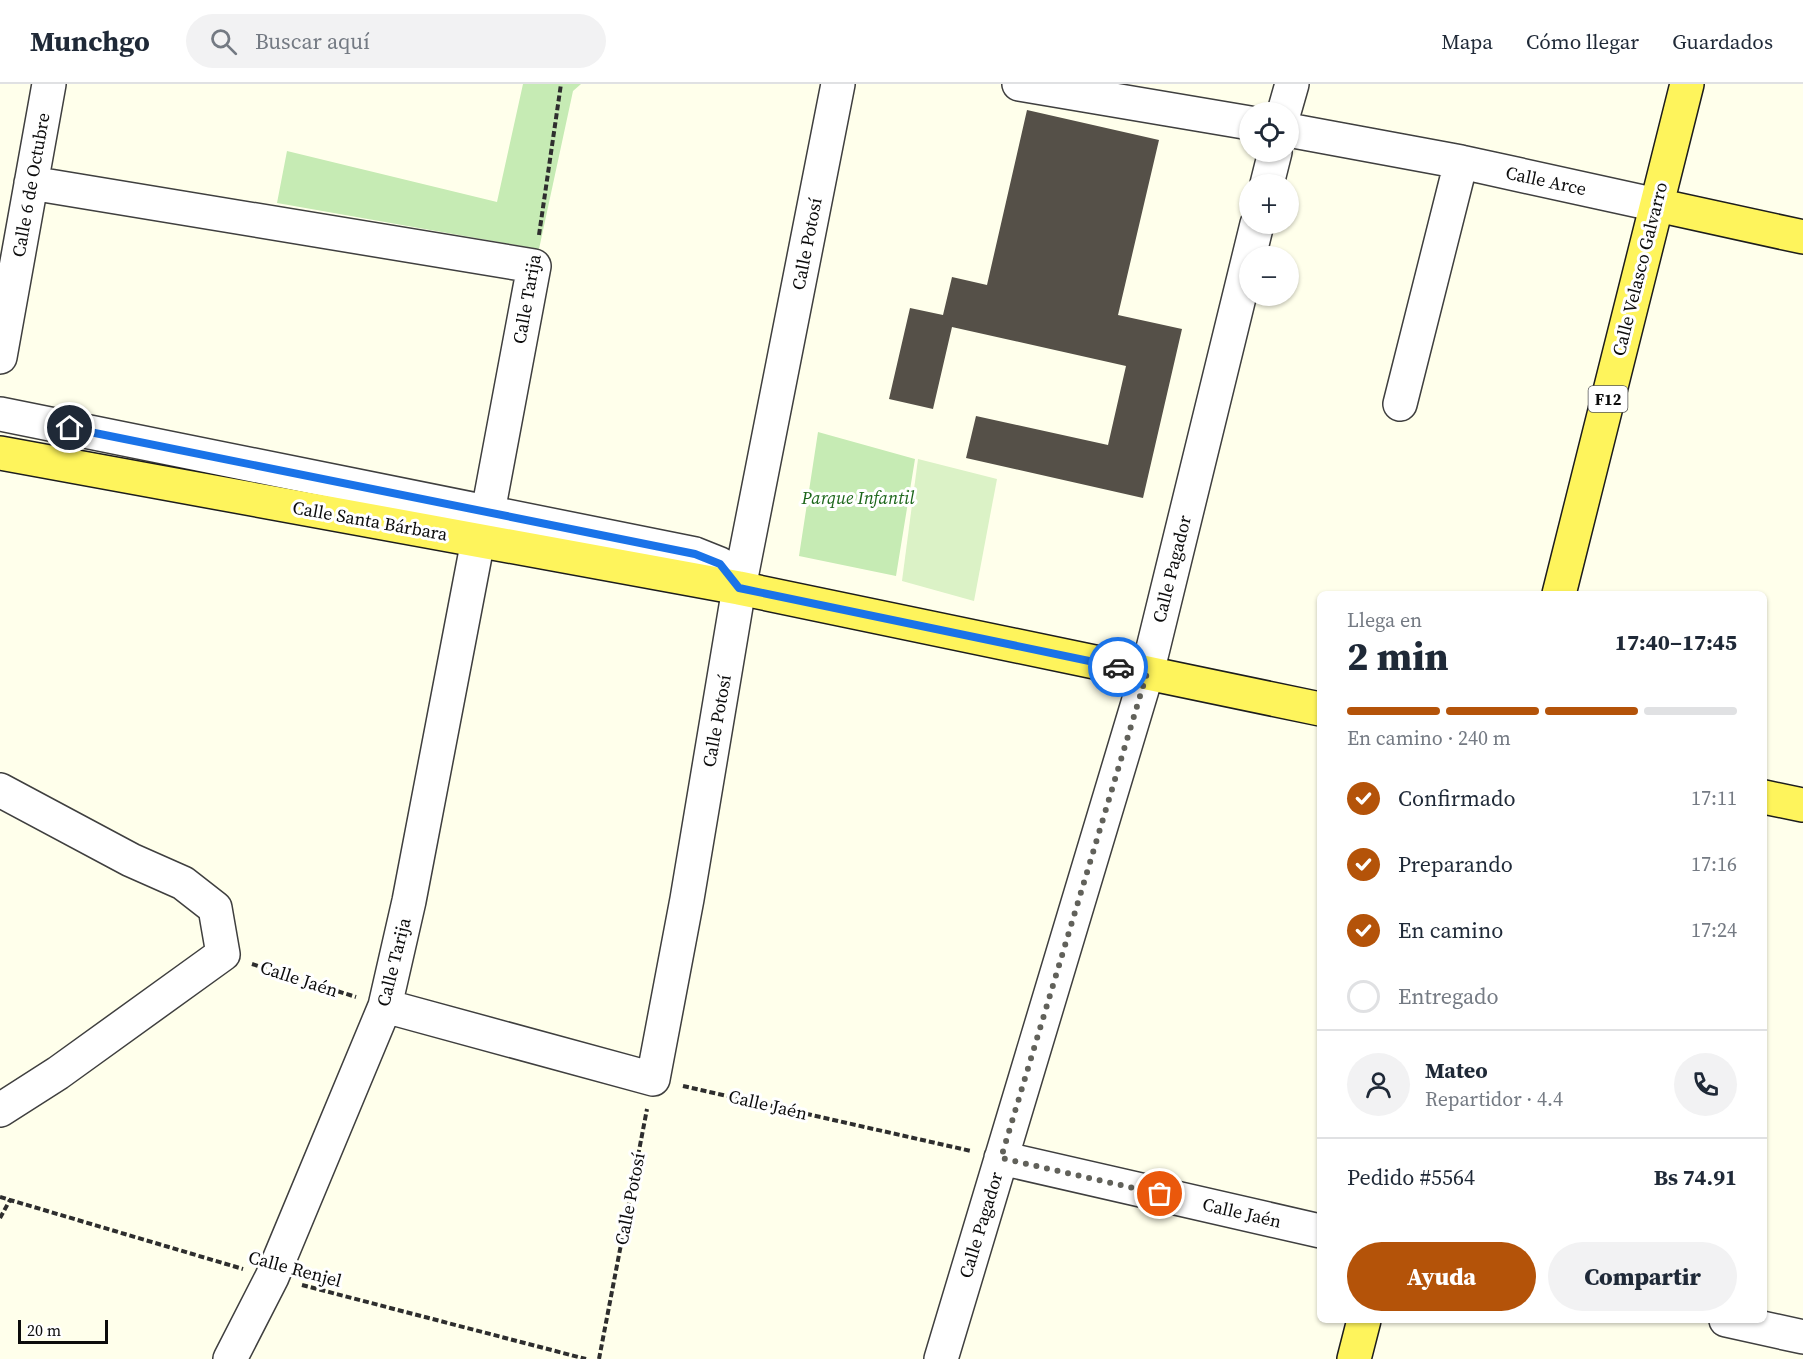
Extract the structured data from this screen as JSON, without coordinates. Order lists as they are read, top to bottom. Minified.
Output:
{"streets":{"main road":["Calle Arce","Calle Velasco Galvarro","F12","Calle Santa Bárbara"],"street":["Calle 6 de Octubre","Calle Potosí","Calle Tarija","Calle Pagador","Calle Jaén"],"path":["Calle Renjel"]},"crossings":[["Calle Arce","Calle Velasco Galvarro"],["Calle Potosí","Calle Santa Bárbara"],["Calle Potosí","Calle Jaén"],["Calle Tarija","Calle Santa Bárbara"],["Calle Tarija","Calle Jaén"],["Calle Tarija","Calle Renjel"],["Calle Santa Bárbara","Calle Pagador"],["Calle Pagador","Calle Jaén"]],"parks":["Parque Infantil"],"scale_bar":"20 m","page":{"header":"Munchgo","search":"Buscar aquí","nav":["Mapa","Cómo llegar","Guardados"],"map_buttons":["+","−"],"heading":["2 min","Llega en","17:40–17:45"],"panel":["Mateo","Repartidor · 4.4","Pedido #5564","Bs 74.91"],"bar":"En camino · 240 m","list":[["Confirmado","17:11"],["Preparando","17:16"],["En camino","17:24"],"Entregado"],"buttons":["Ayuda","Compartir"],"scale":"20 m"}}
